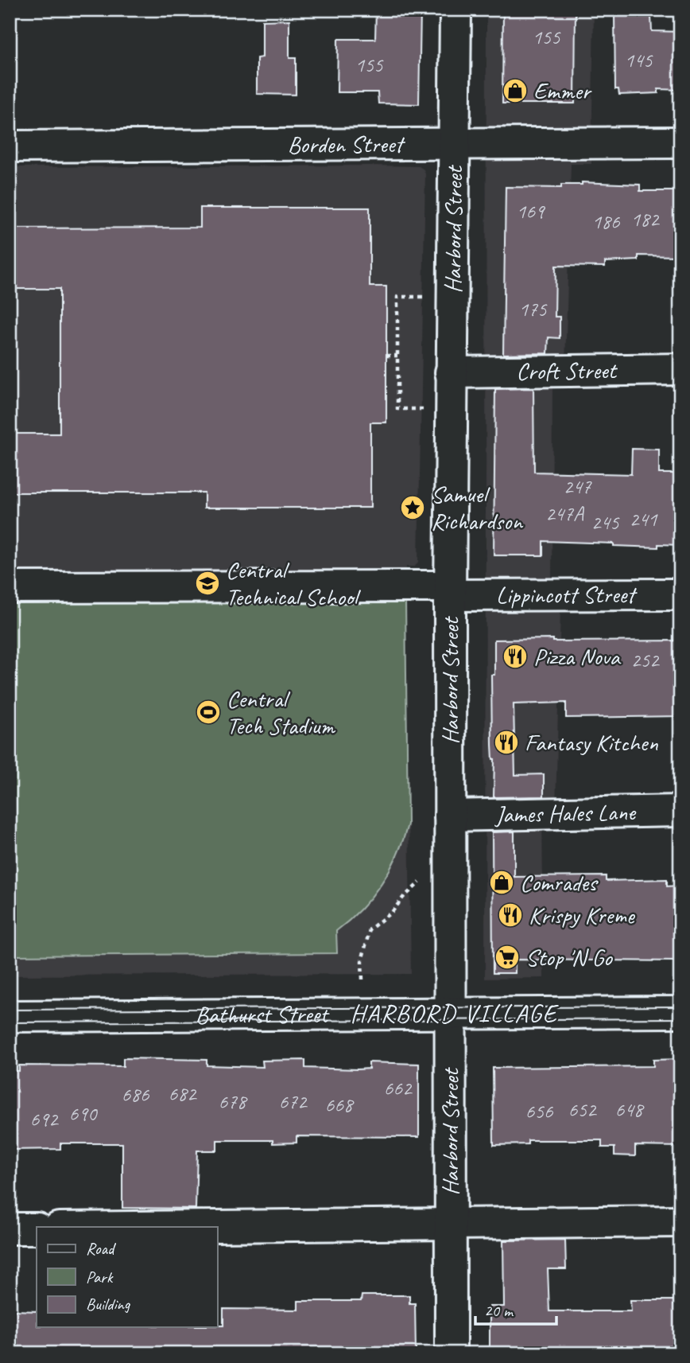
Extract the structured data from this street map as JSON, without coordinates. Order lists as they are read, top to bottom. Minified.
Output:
{"streets":{"street":["Borden Street","Harbord Street","Croft Street","Lippincott Street","James Hales Lane","Bathurst Street"]},"crossings":[["Borden Street","Harbord Street"],["Harbord Street","Croft Street"],["Harbord Street","Lippincott Street"],["Harbord Street","James Hales Lane"],["Harbord Street","Bathurst Street"]],"districts":["HARBORD VILLAGE"],"places":{"shop":["Emmer","Comrades"],"place":["Samuel Richardson"],"school or university":["Central Technical School"],"restaurant":["Pizza Nova","Fantasy Kitchen","Krispy Kreme"],"sports":["Central Tech Stadium"],"supermarket":["Stop 'N Go"]},"house_numbers":["155","145","155","169","182","186","175","247","247A","241","245","252","662","682","686","678","672","668","652","648","656","690","692"],"legend":["Road","Park","Building"],"scale_bar":"20 m"}
